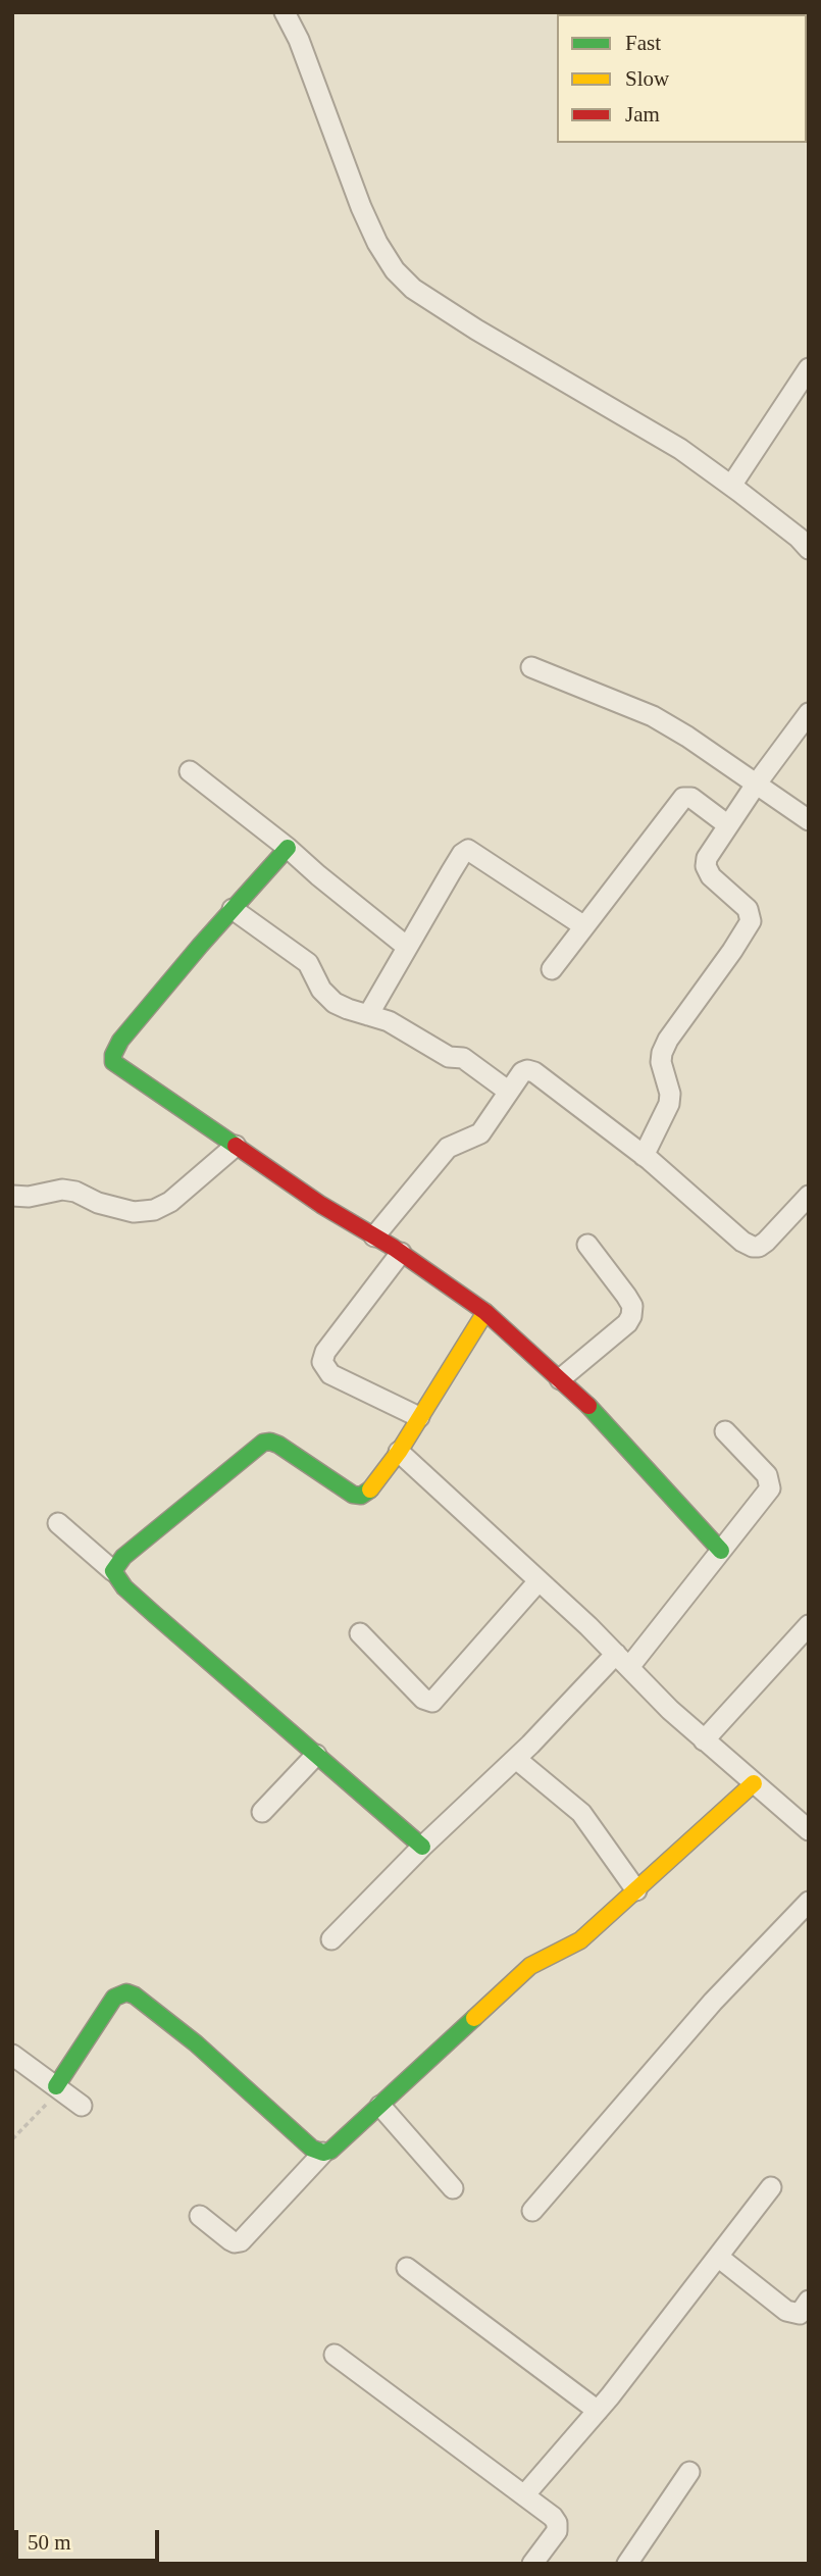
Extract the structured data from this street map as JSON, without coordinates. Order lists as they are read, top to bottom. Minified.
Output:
{"legend":["Fast","Slow","Jam"],"scale_bar":"50 m"}
